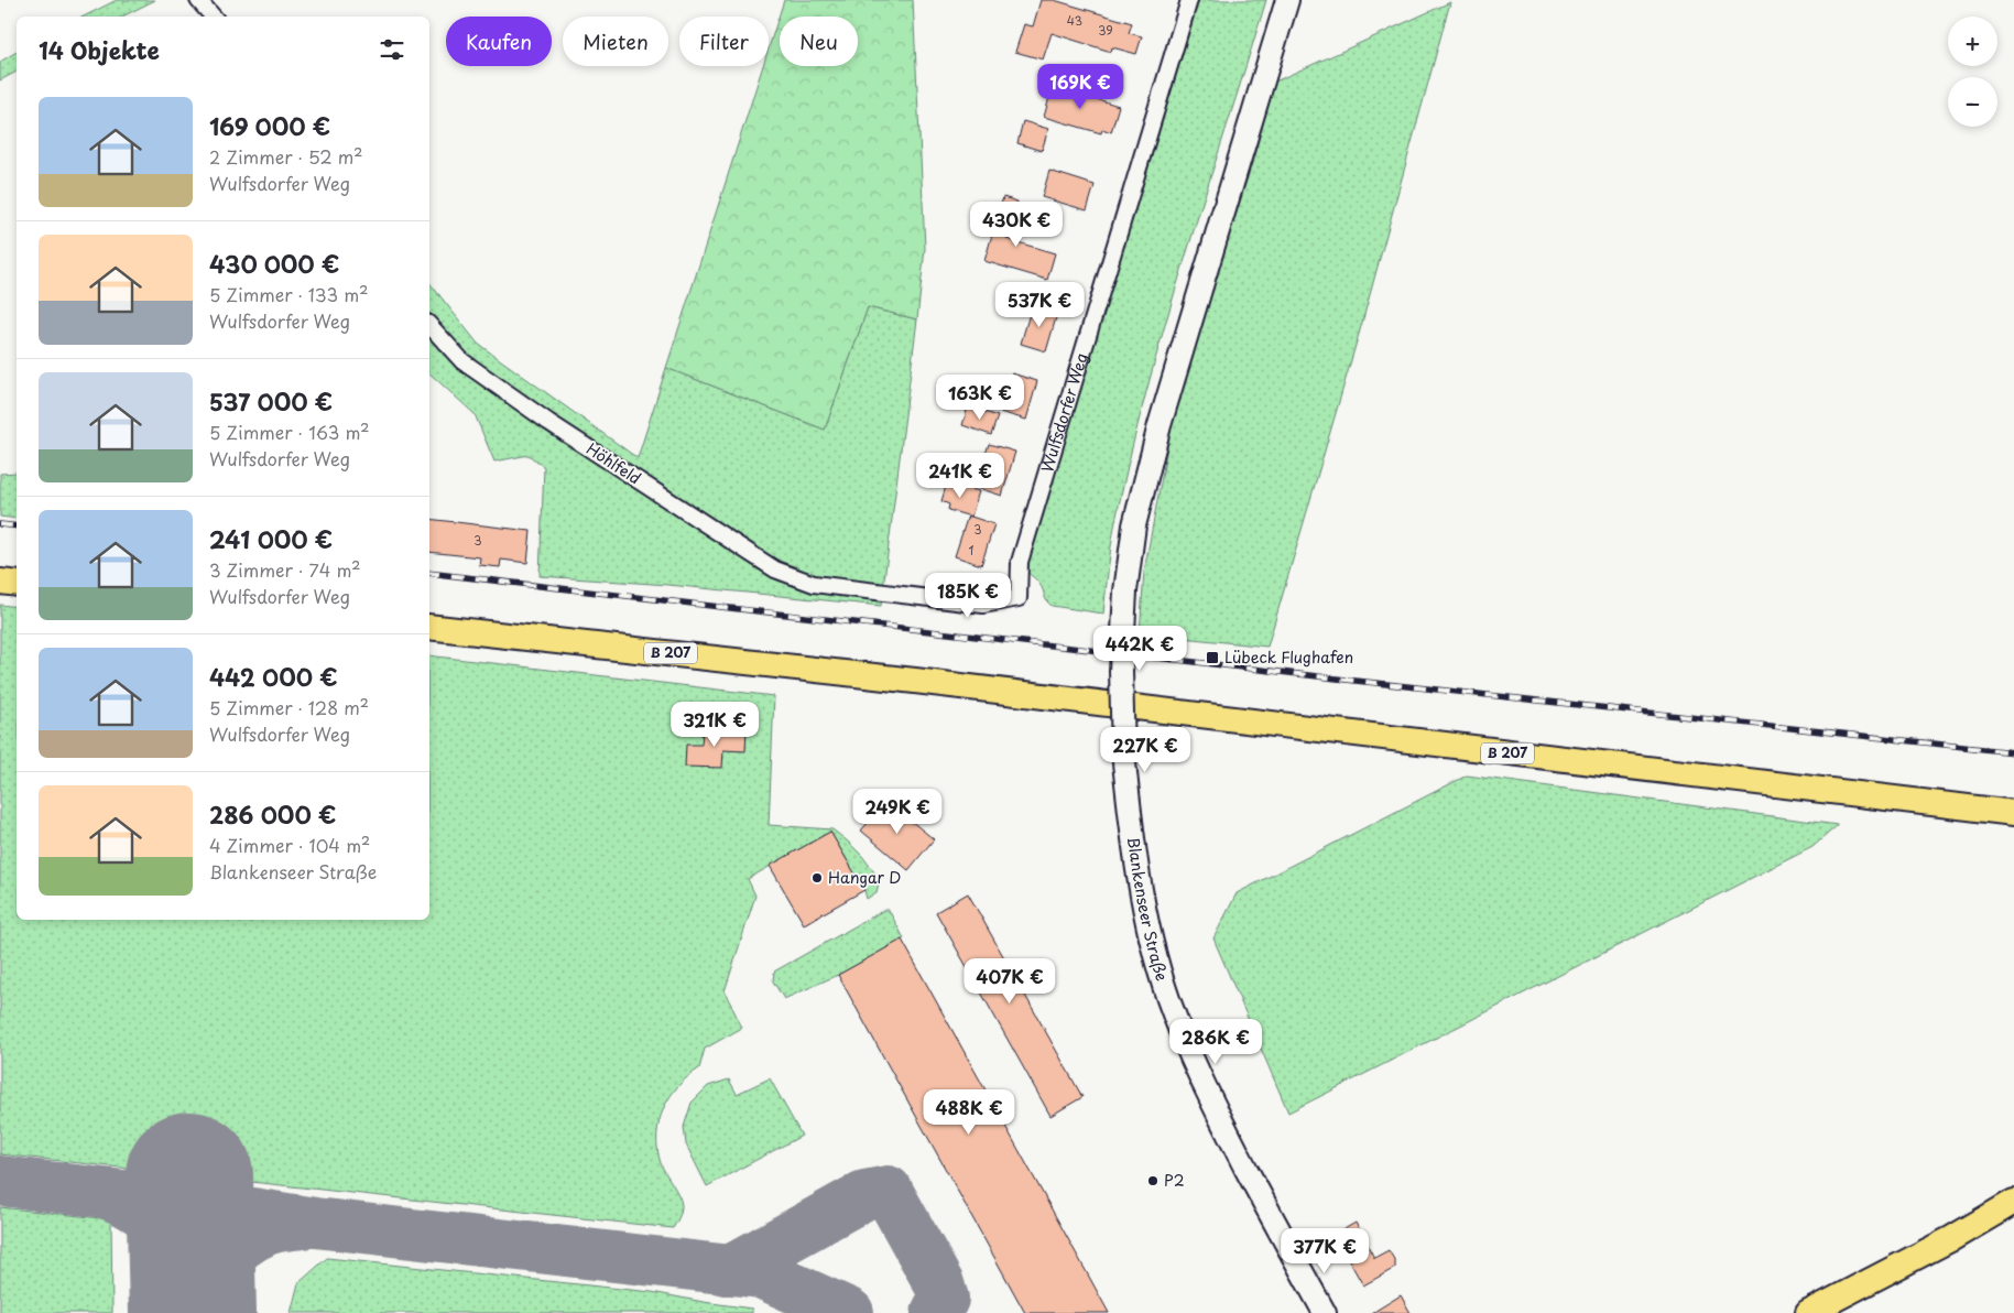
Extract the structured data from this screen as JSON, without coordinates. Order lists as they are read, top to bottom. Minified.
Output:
{"streets":{"main road":["B 207"],"street":["Wulfsdorfer Weg","Höhlfeld","Blankenseer Straße"]},"crossings":[["Wulfsdorfer Weg","Höhlfeld"]],"places":{"transit":["Lübeck Flughafen"],"other":["Hangar D","P2"]},"house_numbers":["43","39","3","3","1"],"page":{"map_buttons":["+","−"],"chip":["Kaufen","Mieten","Filter","Neu"],"heading":"14 Objekte","price":["169K €","430K €","537K €","163K €","241K €","185K €","442K €","321K €","227K €","249K €","407K €","286K €","488K €","377K €"],"list":[{"name":"169 000 €","note":"2 Zimmer · 52 m² · Wulfsdorfer Weg"},{"name":"430 000 €","note":"5 Zimmer · 133 m² · Wulfsdorfer Weg"},{"name":"537 000 €","note":"5 Zimmer · 163 m² · Wulfsdorfer Weg"},{"name":"241 000 €","note":"3 Zimmer · 74 m² · Wulfsdorfer Weg"},{"name":"442 000 €","note":"5 Zimmer · 128 m² · Wulfsdorfer Weg"},{"name":"286 000 €","note":"4 Zimmer · 104 m² · Blankenseer Straße"}]}}
